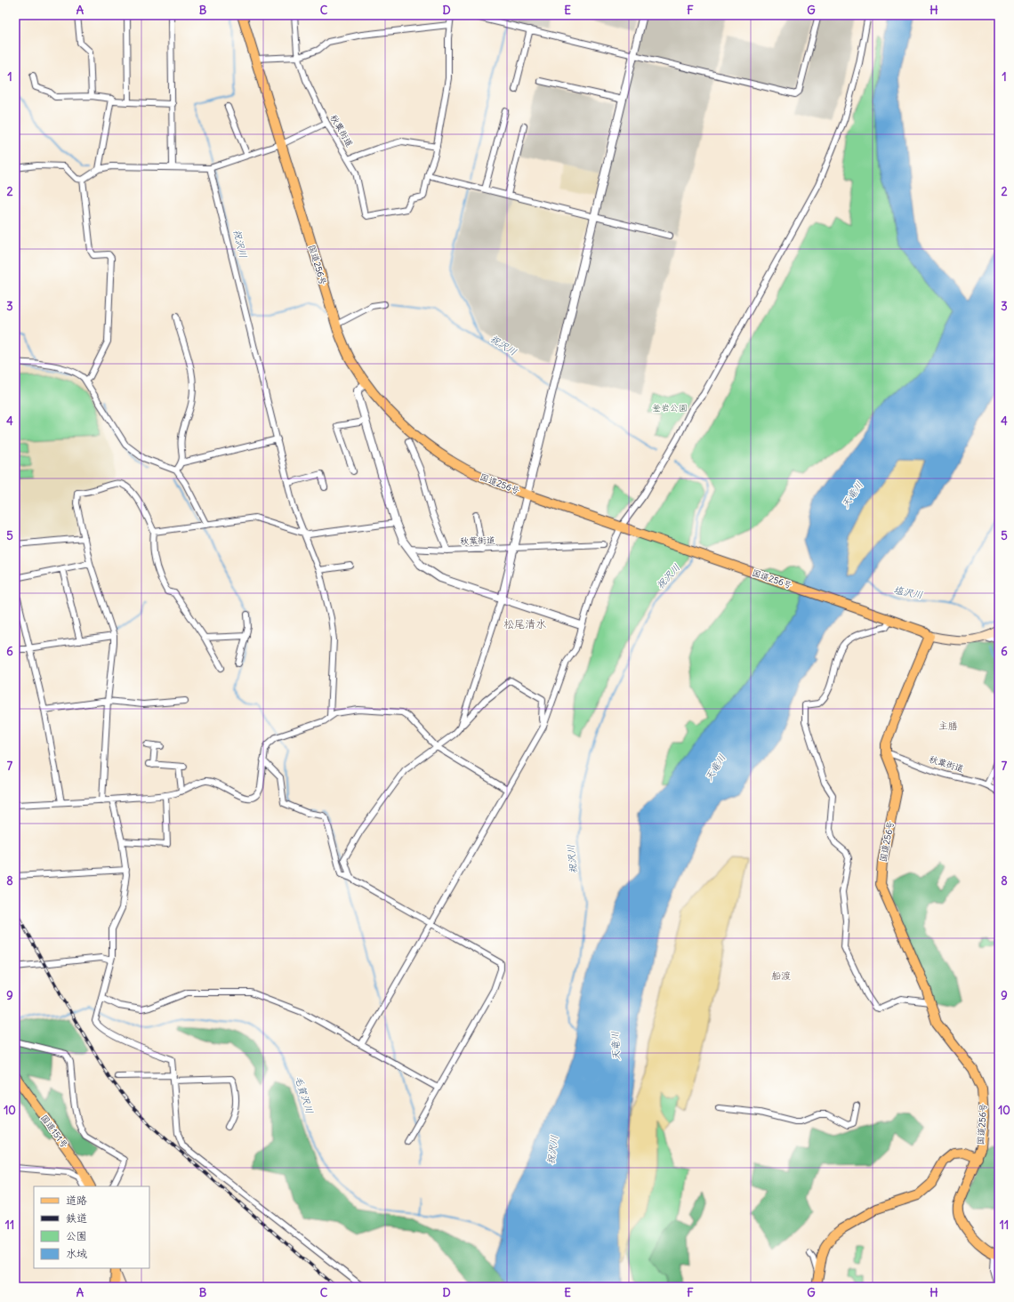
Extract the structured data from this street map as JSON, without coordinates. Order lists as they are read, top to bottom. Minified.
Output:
{"streets":{"main road":["国道256号","国道151号"],"street":["秋葉街道"]},"crossings":[["秋葉街道","国道256号"]],"districts":["松尾清水","主膳","船渡"],"water":["祝沢川","天竜川","塩沢川","毛賀沢川"],"parks":["釜岩公園"],"legend":["道路","鉄道","公園","水域"],"grid":{"columns":["A","B","C","D","E","F","G","H"],"rows":["1","2","3","4","5","6","7","8","9","10","11"]}}
